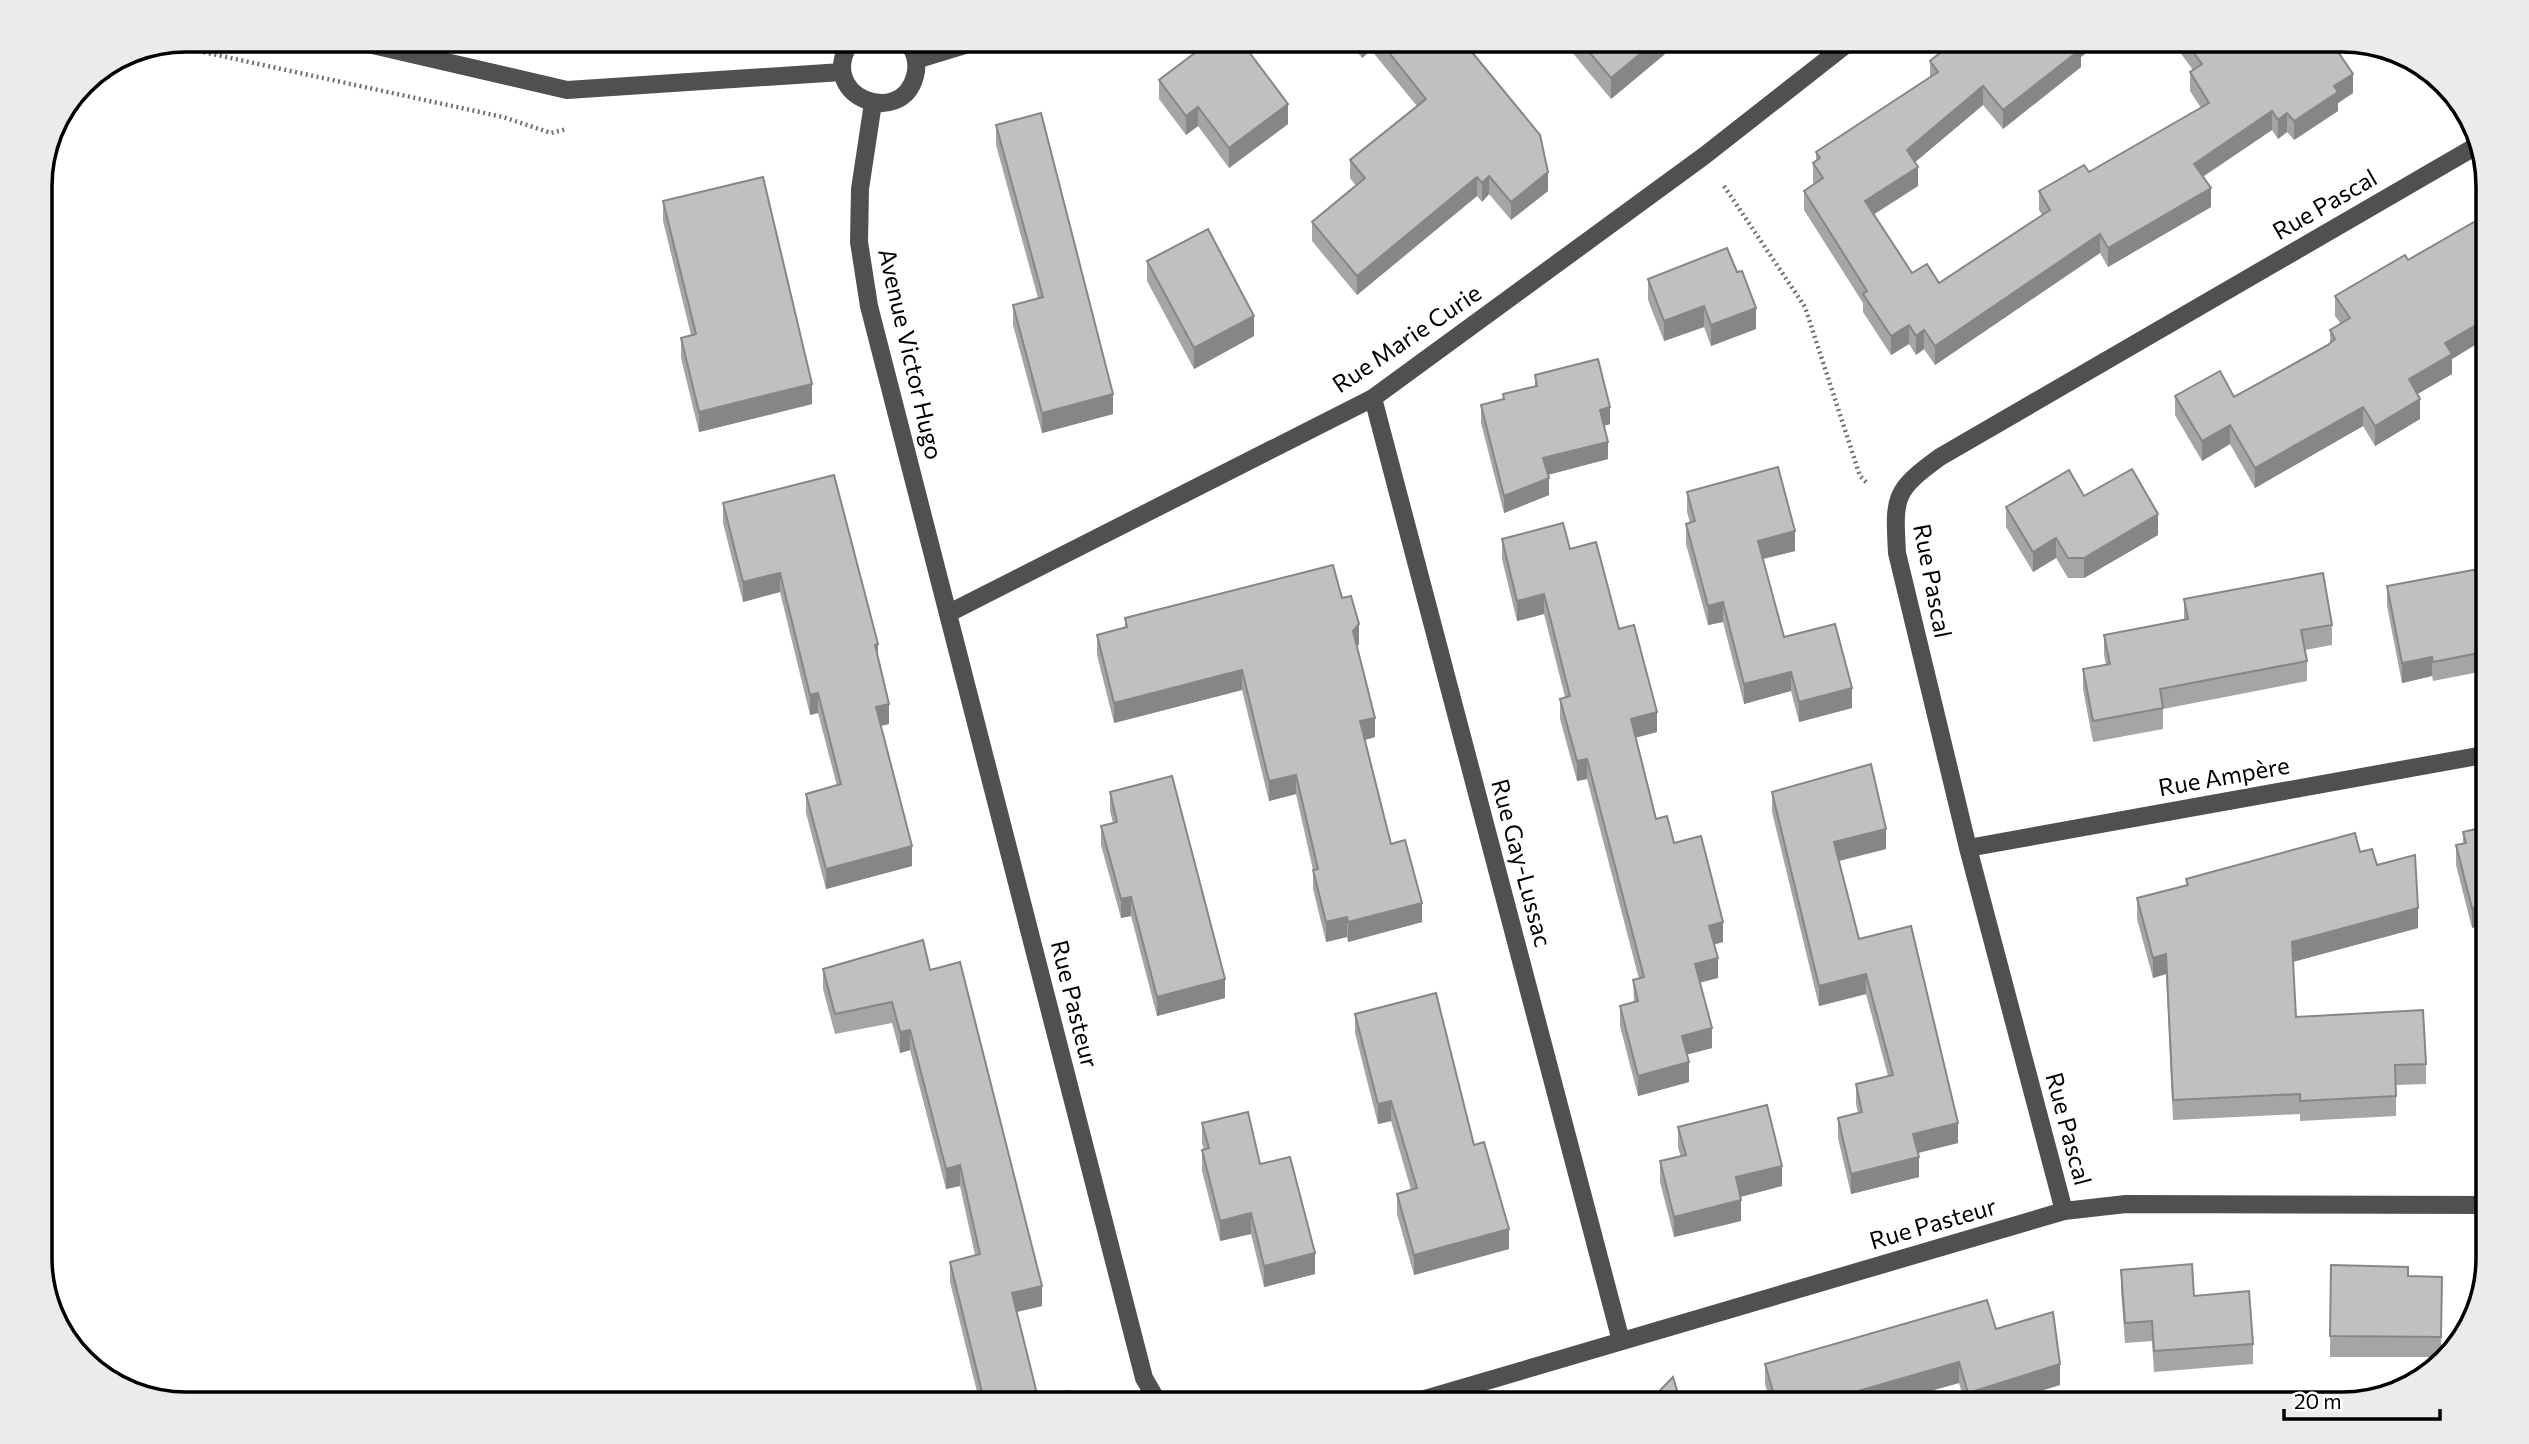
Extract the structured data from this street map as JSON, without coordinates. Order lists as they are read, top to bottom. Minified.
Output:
{"streets":{"street":["Rue Pascal","Rue Marie Curie","Avenue Victor Hugo","Rue Ampère","Rue Gay-Lussac","Rue Pasteur"]},"crossings":[["Rue Pascal","Rue Ampère"],["Rue Pascal","Rue Pasteur"],["Rue Marie Curie","Avenue Victor Hugo"],["Rue Marie Curie","Rue Gay-Lussac"],["Rue Marie Curie","Rue Pasteur"],["Avenue Victor Hugo","Rue Pasteur"],["Rue Gay-Lussac","Rue Pasteur"]],"scale_bar":"20 m"}
